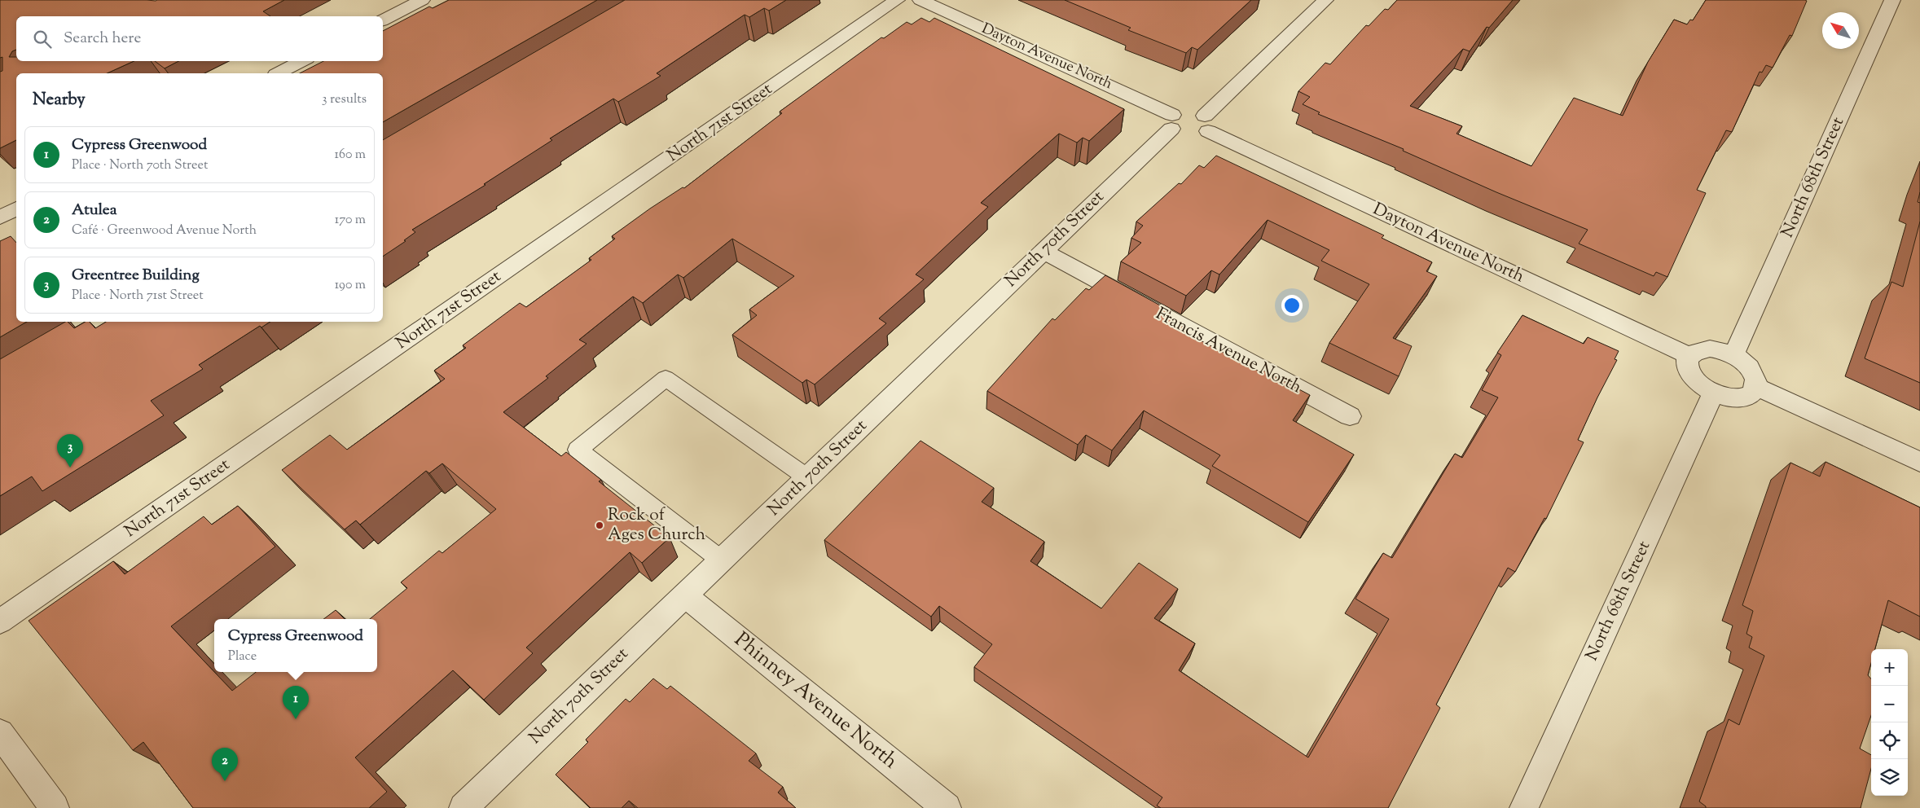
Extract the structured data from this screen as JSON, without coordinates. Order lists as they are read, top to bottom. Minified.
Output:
{"streets":{"street":["Dayton Avenue North","North 71st Street","North 68th Street","North 70th Street","Francis Avenue North","Phinney Avenue North"]},"crossings":[["Dayton Avenue North","North 68th Street"],["Dayton Avenue North","North 70th Street"],["North 70th Street","Francis Avenue North"],["North 70th Street","Phinney Avenue North"]],"places":["Rock of Ages Church"],"north":"top left","page":{"search":"Search here","heading":["Nearby","3 results"],"list":[{"mark":"1","name":"Cypress Greenwood","note":"Place · North 70th Street","value":"160 m"},{"mark":"2","name":"Atulea","note":"Café · Greenwood Avenue North","value":"170 m"},{"mark":"3","name":"Greentree Building","note":"Place · North 71st Street","value":"190 m"}],"pins":["3","1","2"],"popup":["Cypress Greenwood","Place"],"map_buttons":["+","−"]}}
